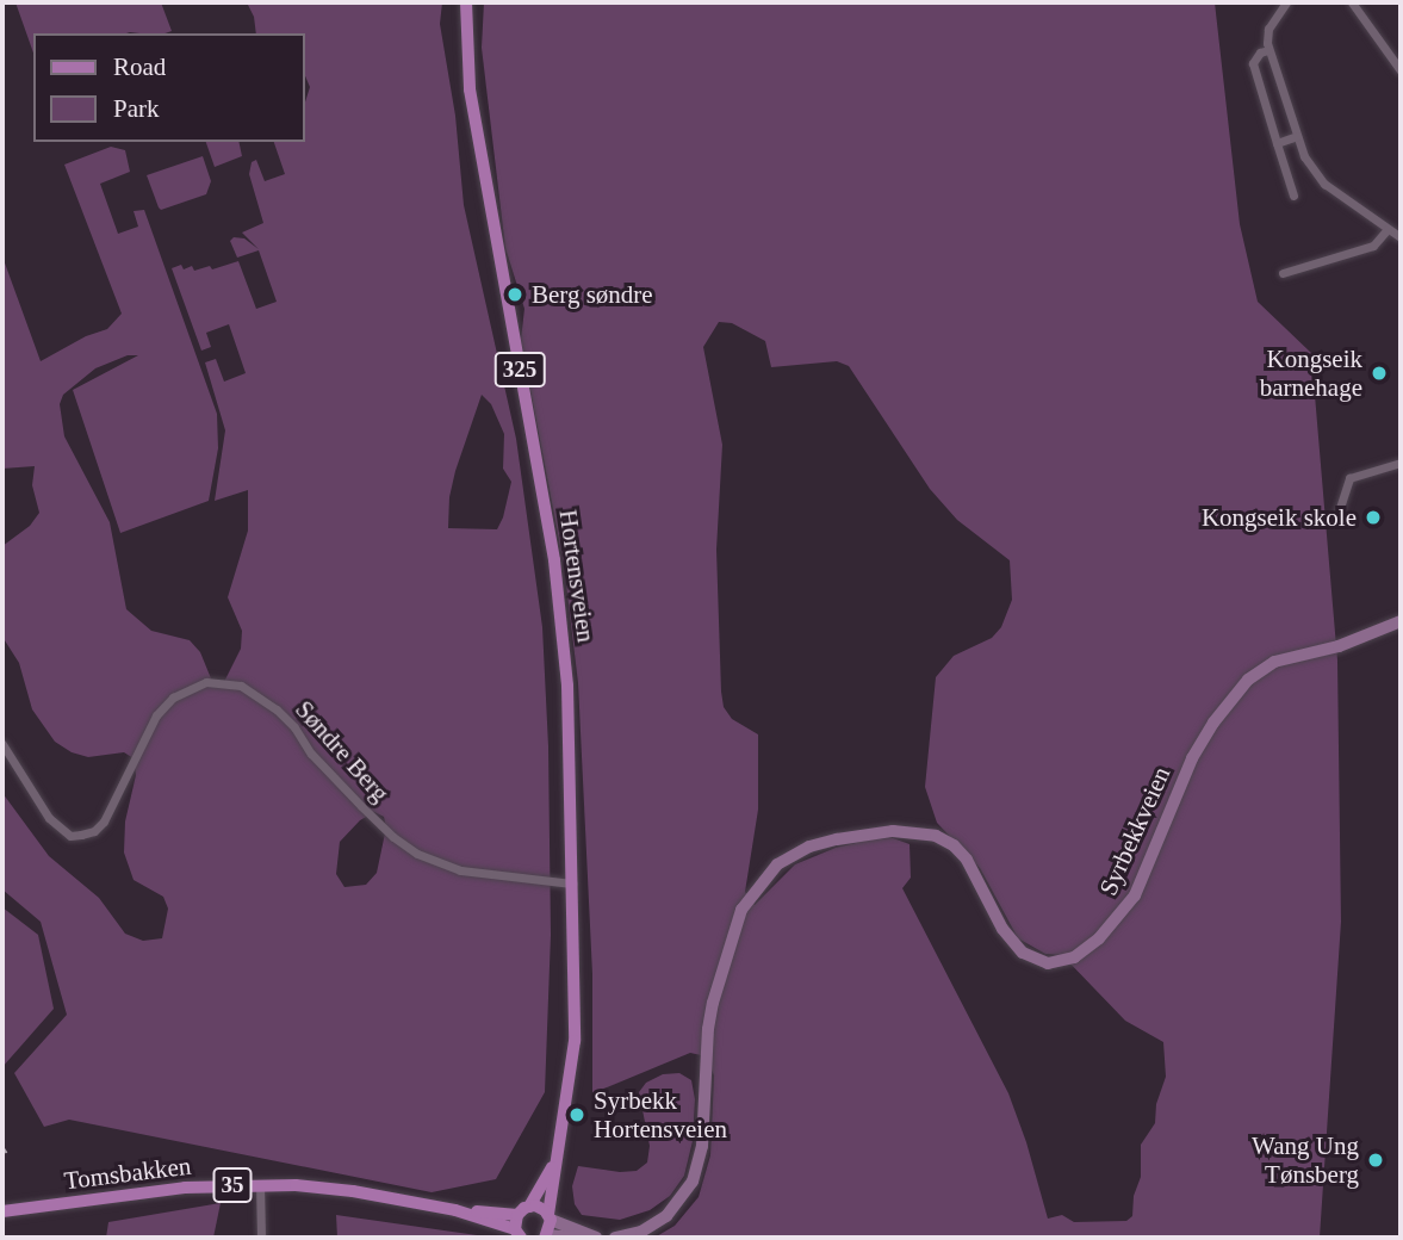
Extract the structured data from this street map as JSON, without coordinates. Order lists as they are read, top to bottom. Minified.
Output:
{"streets":{"main road":["325","Hortensveien","Syrbekkveien","Tomsbakken","35"],"street":["Søndre Berg"]},"crossings":[["325","Hortensveien"],["325","Tomsbakken"],["Hortensveien","Søndre Berg"]],"places":["Berg søndre","Kongseik barnehage","Kongseik skole","Syrbekk Hortensveien","Wang Ung Tønsberg"],"legend":["Road","Park"]}
